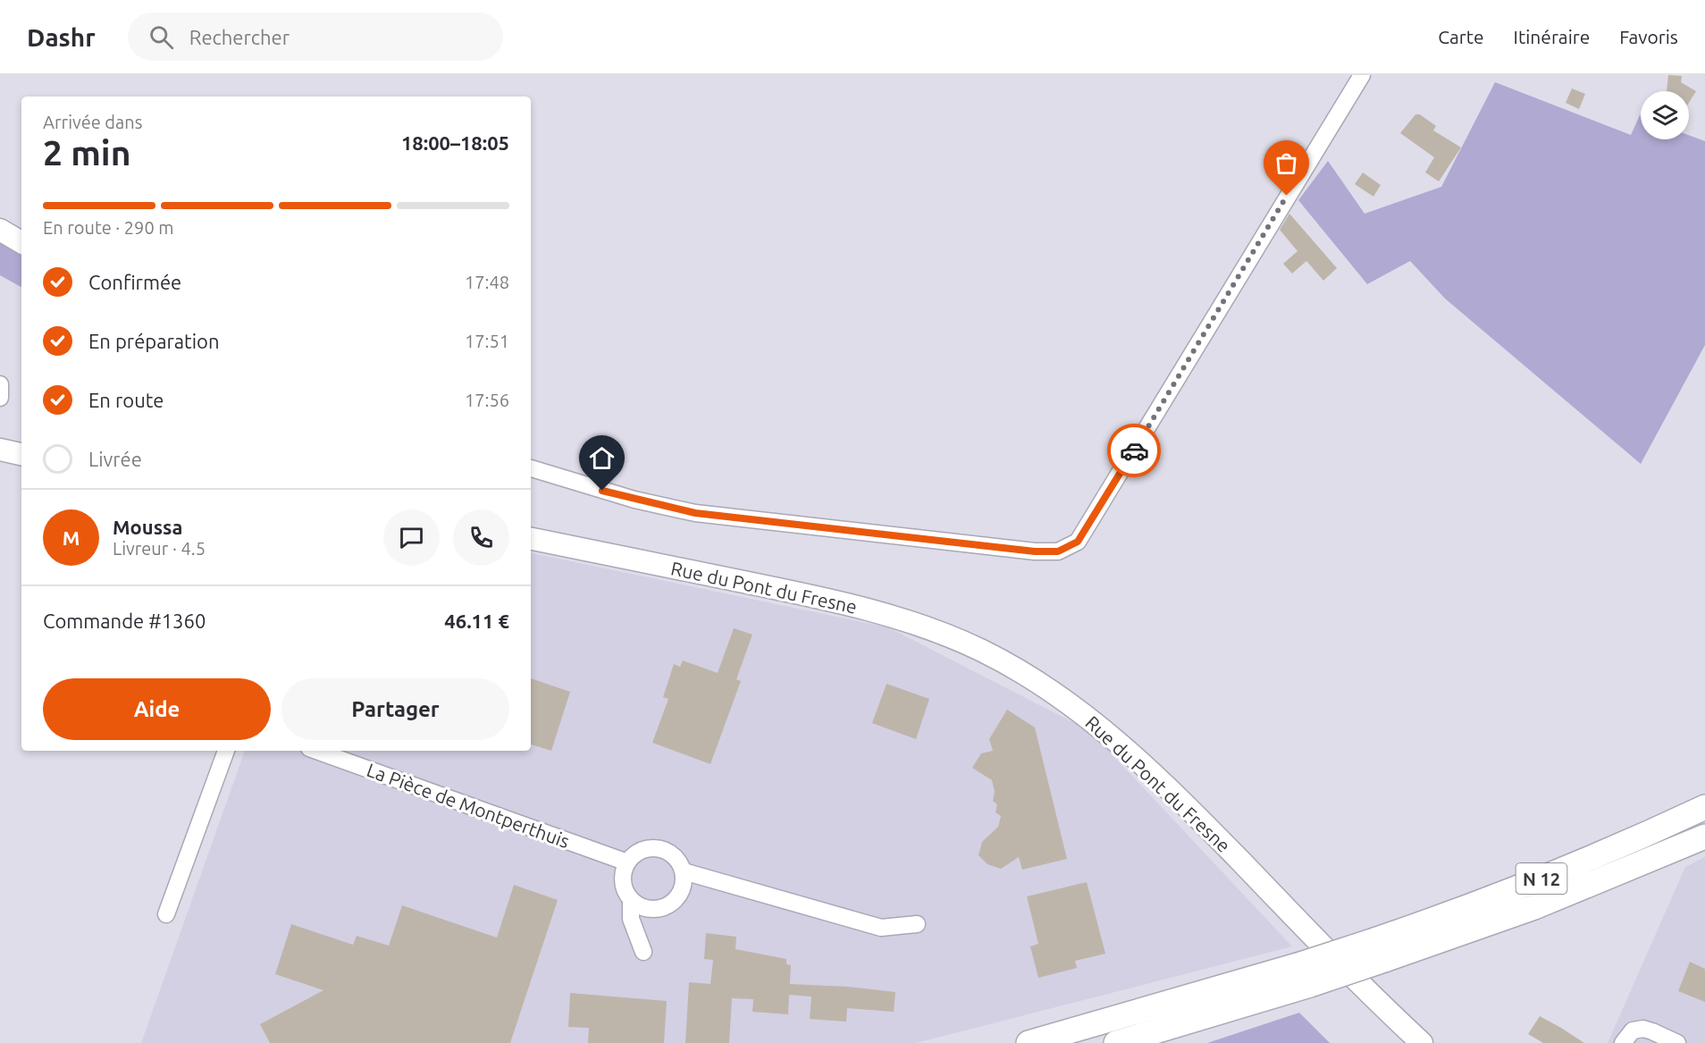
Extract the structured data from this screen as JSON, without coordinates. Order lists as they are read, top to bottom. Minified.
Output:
{"streets":{"highway":["N 12"],"main road":["Rue du Pont du Fresne"],"street":["La Pièce de Montperthuis"]},"page":{"header":"Dashr","search":"Rechercher","nav":["Carte","Itinéraire","Favoris"],"heading":["2 min","Arrivée dans","18:00–18:05"],"panel":["Moussa","Livreur · 4.5","Commande #1360","46.11 €"],"bar":"En route · 290 m","list":[["Confirmée","17:48"],["En préparation","17:51"],["En route","17:56"],"Livrée"],"round":"M","buttons":["Aide","Partager"]}}
